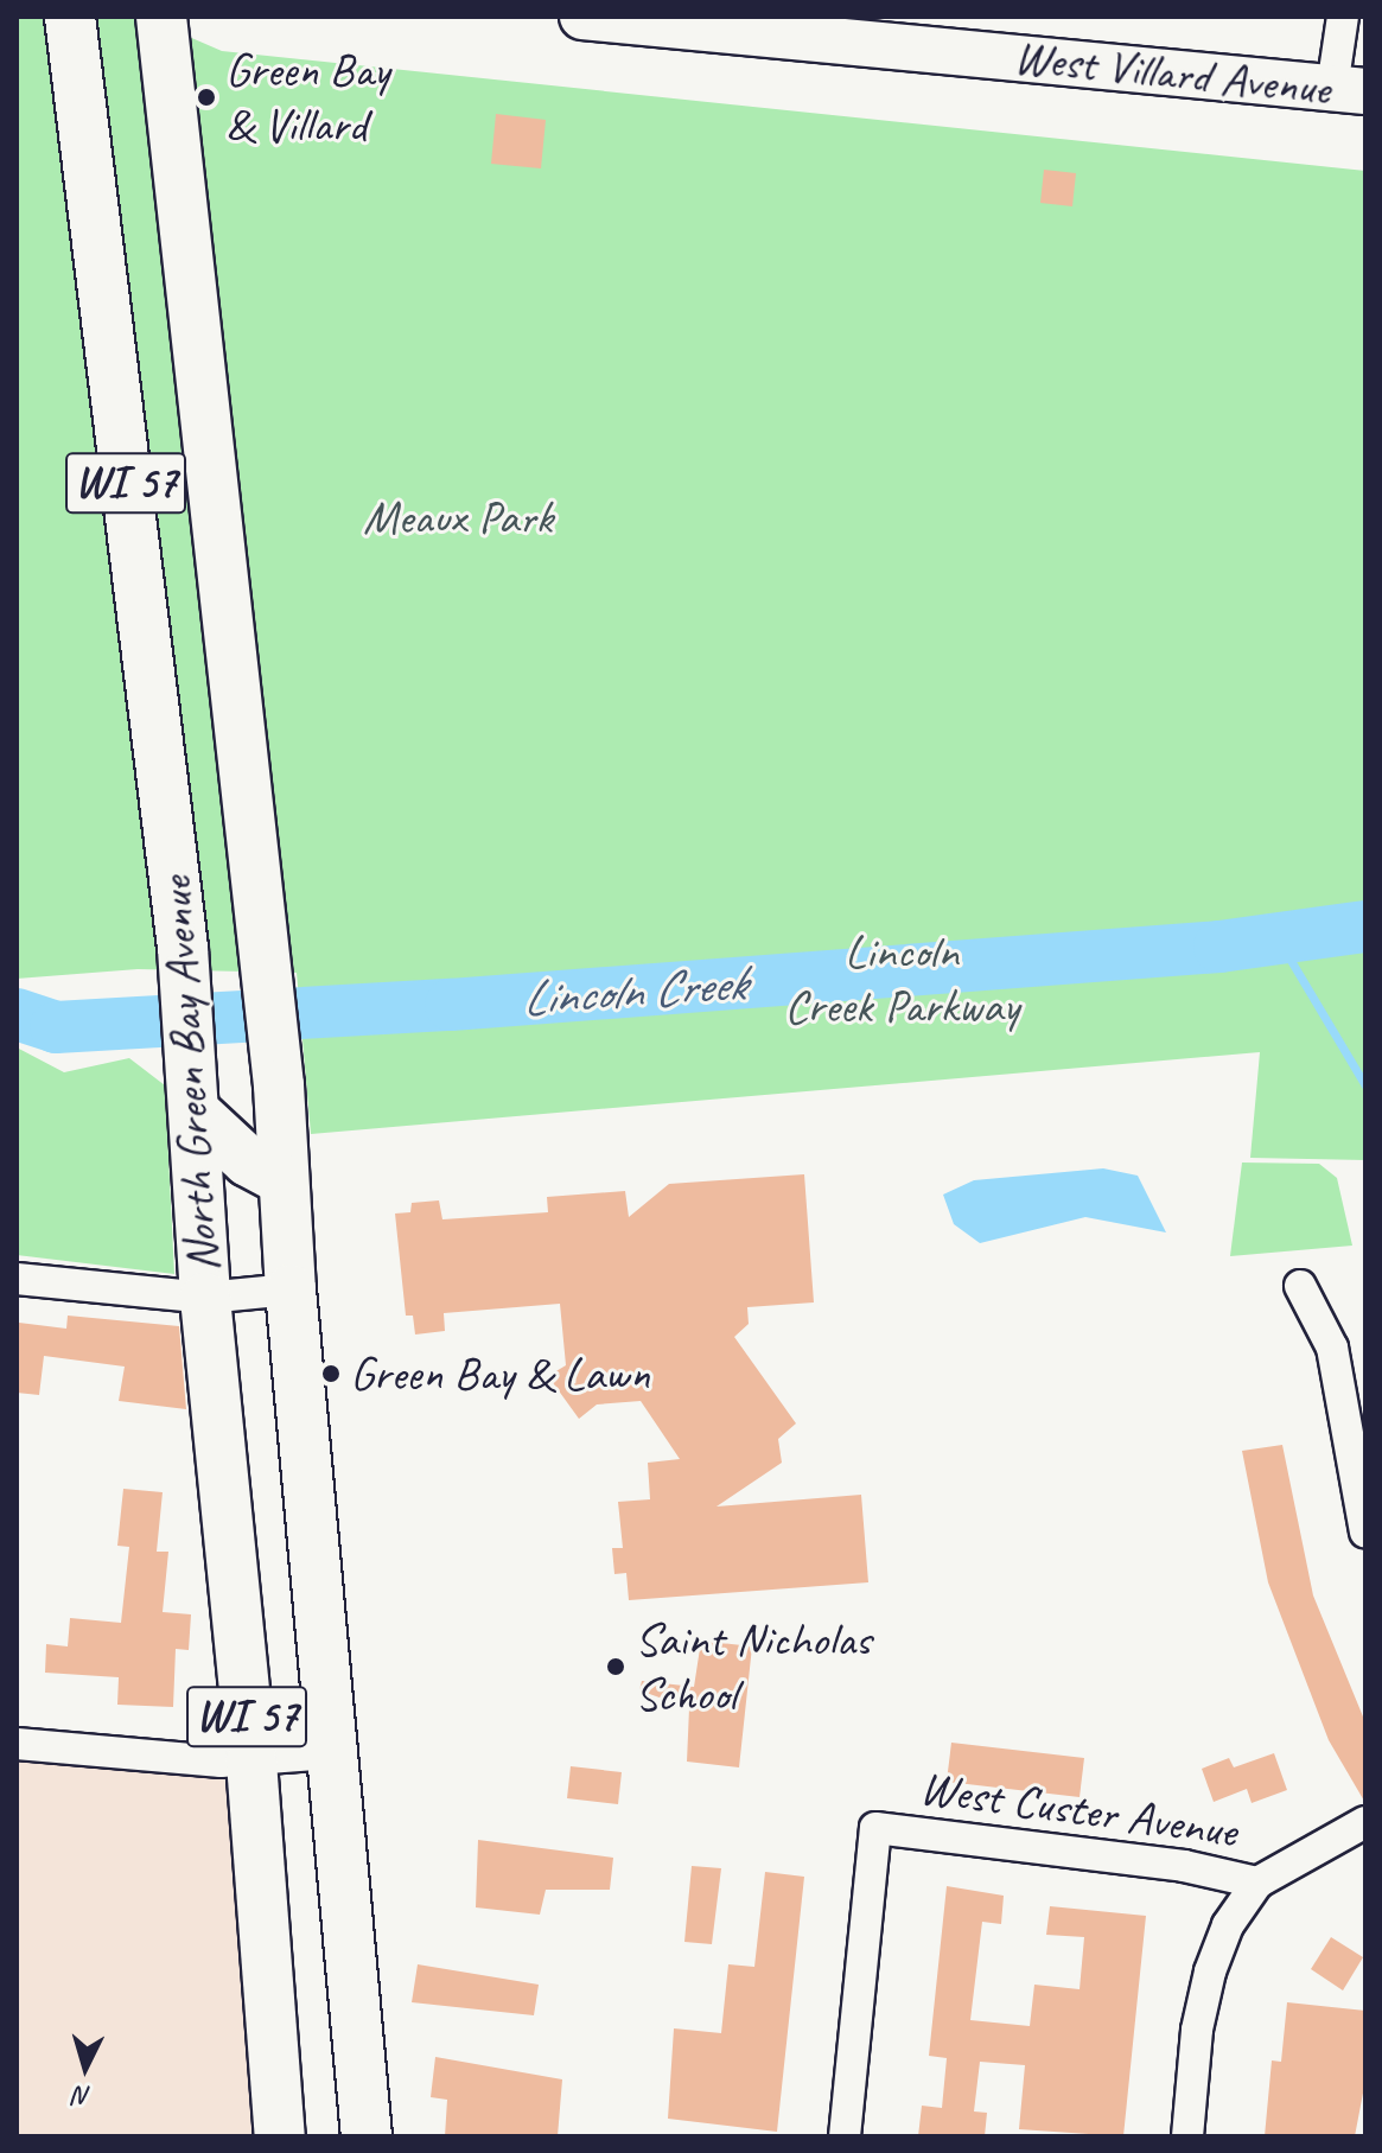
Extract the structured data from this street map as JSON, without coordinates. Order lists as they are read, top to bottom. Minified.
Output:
{"streets":{"main road":["WI 57","North Green Bay Avenue"],"street":["West Villard Avenue","West Custer Avenue"]},"water":["Lincoln Creek"],"parks":["Meaux Park","Lincoln Creek Parkway"],"places":["Green Bay & Villard","Green Bay & Lawn","Saint Nicholas School"],"north":"bottom"}
